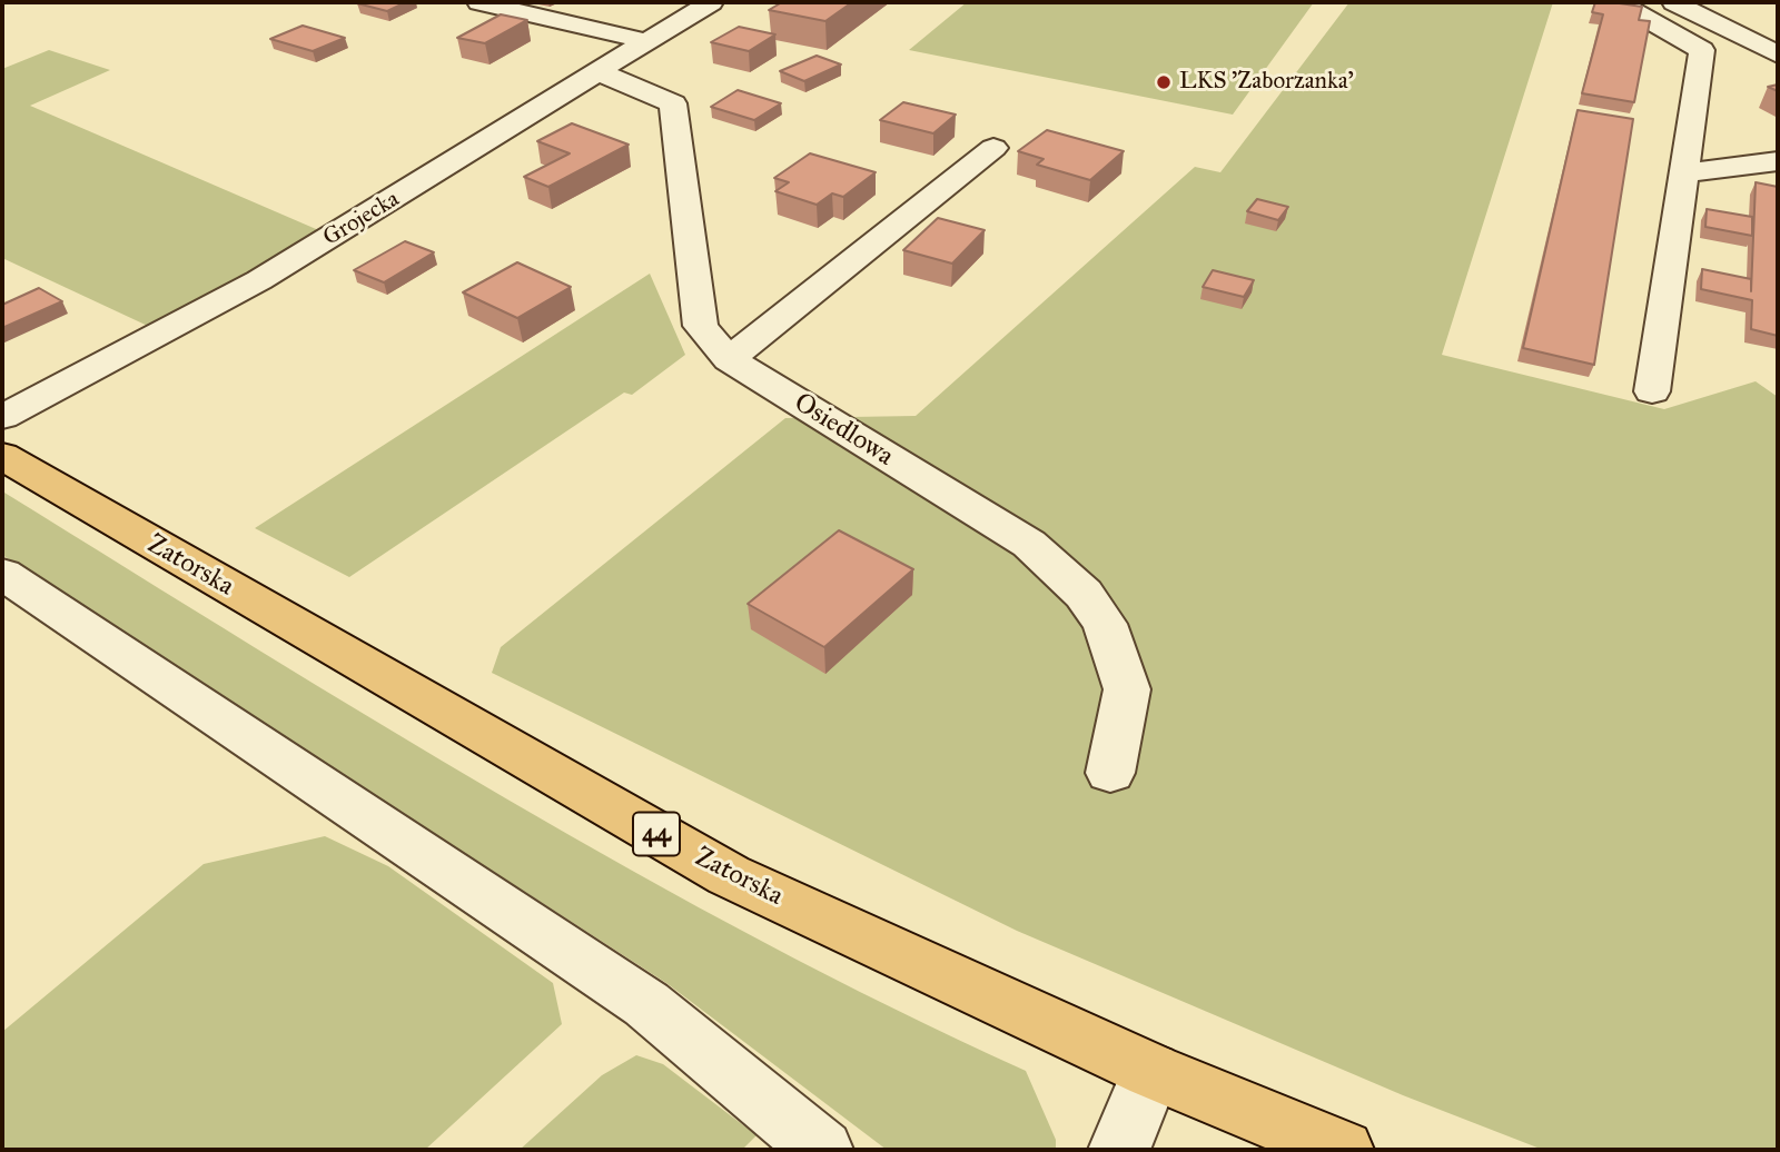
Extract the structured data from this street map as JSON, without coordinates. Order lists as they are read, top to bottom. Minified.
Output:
{"streets":{"main road":["Zatorska","44"],"street":["Grojecka","Osiedlowa"]},"crossings":[["Grojecka","Osiedlowa"]],"places":["LKS 'Zaborzanka'"]}
